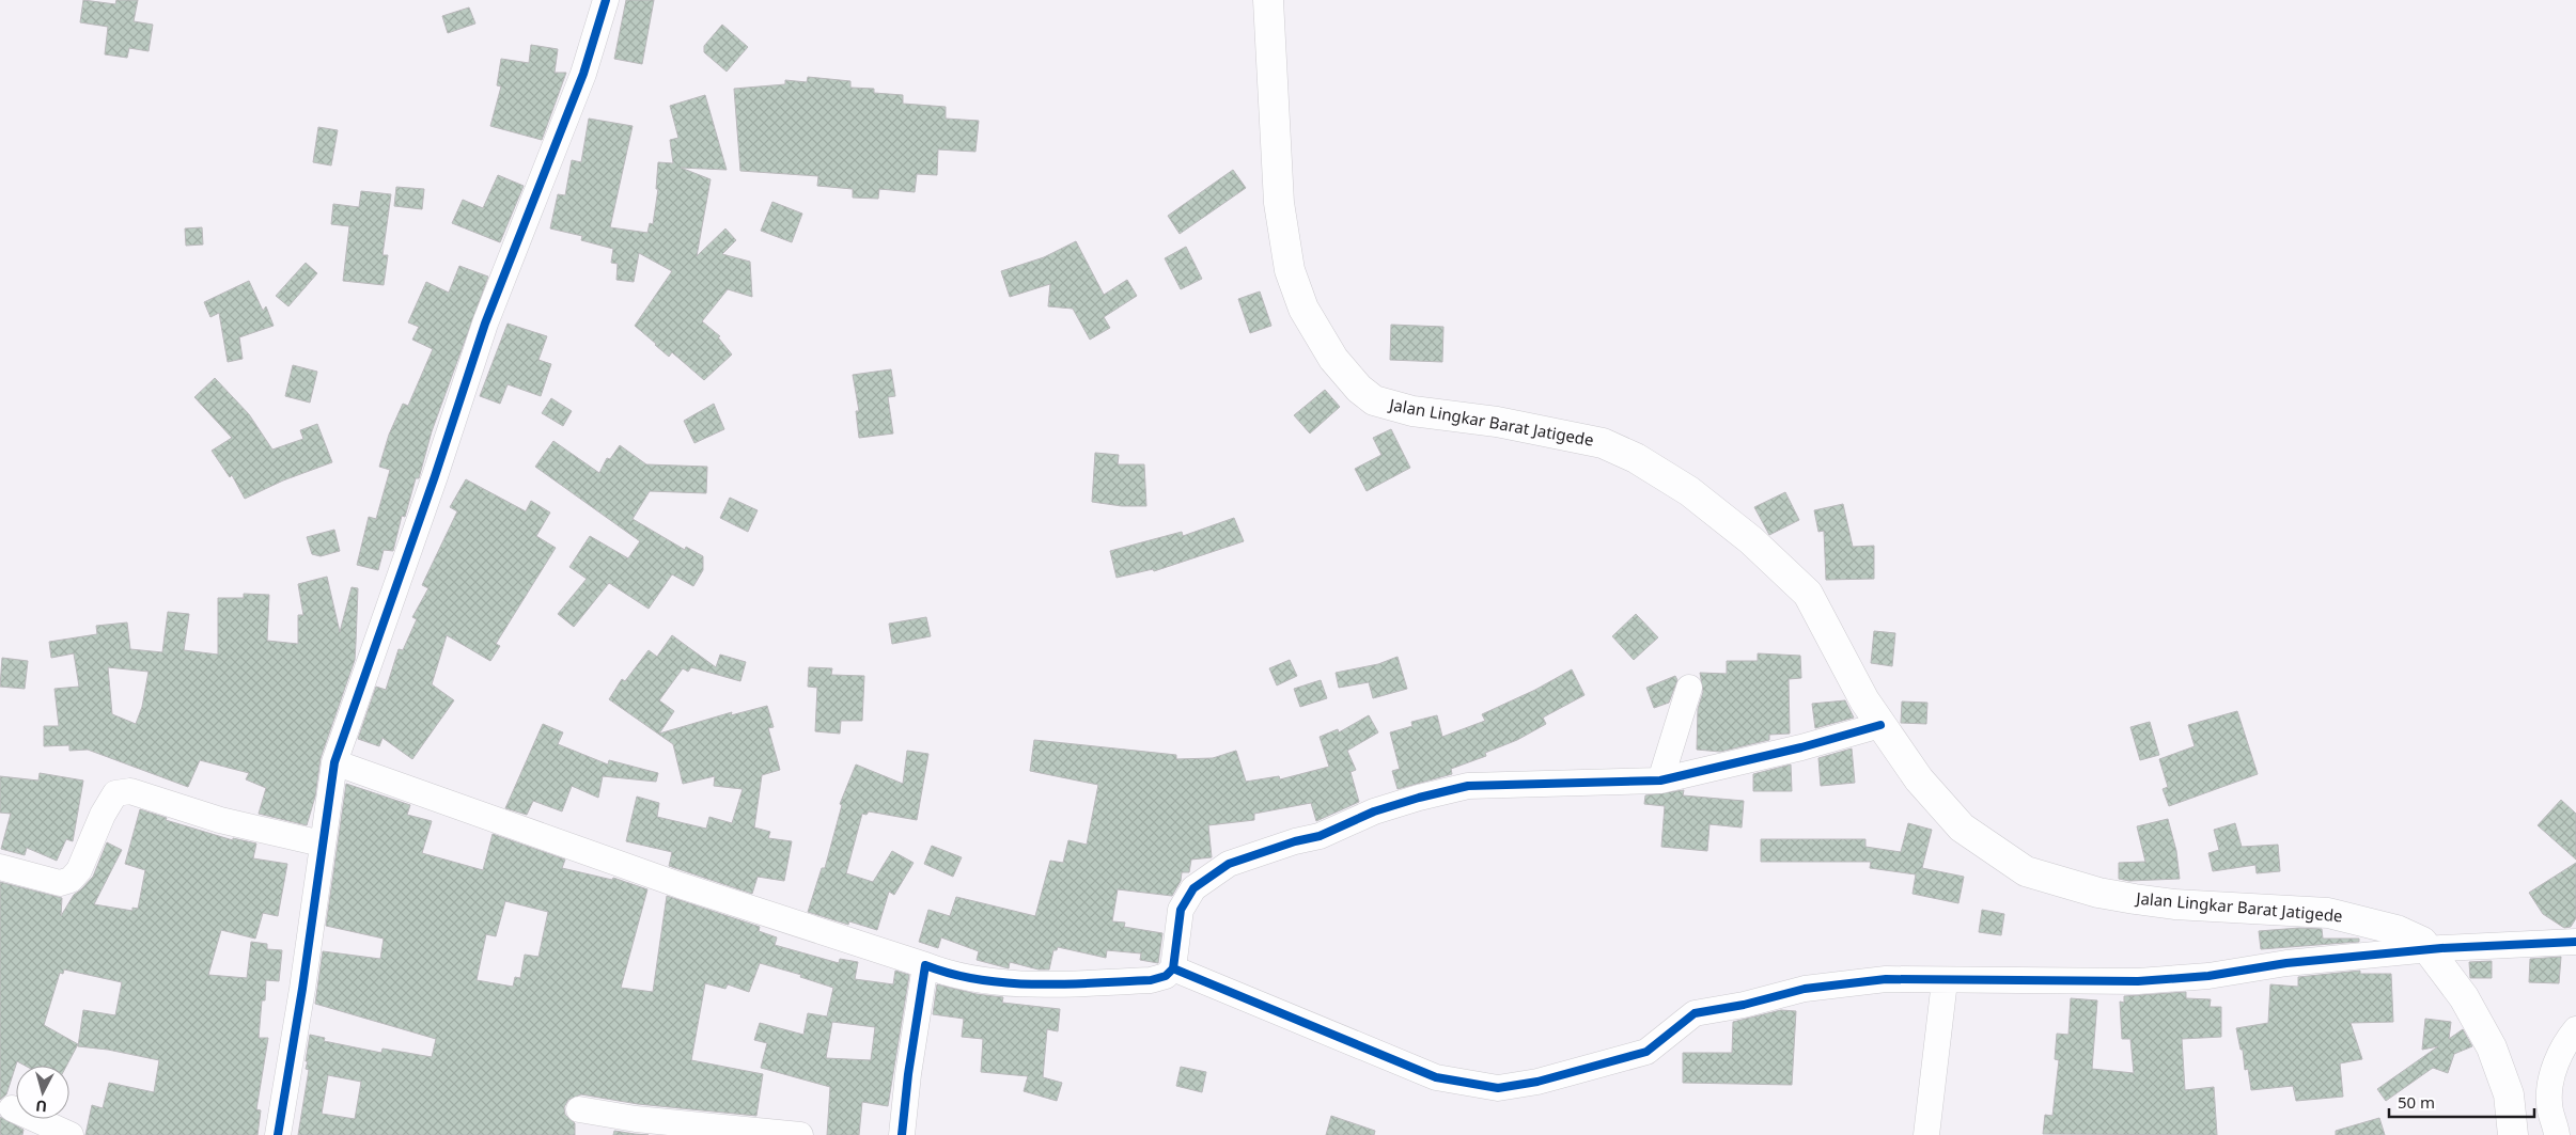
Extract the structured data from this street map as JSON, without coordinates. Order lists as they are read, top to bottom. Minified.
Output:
{"streets":{"main road":["Jalan Lingkar Barat Jatigede"]},"scale_bar":"50 m","north":"bottom"}
